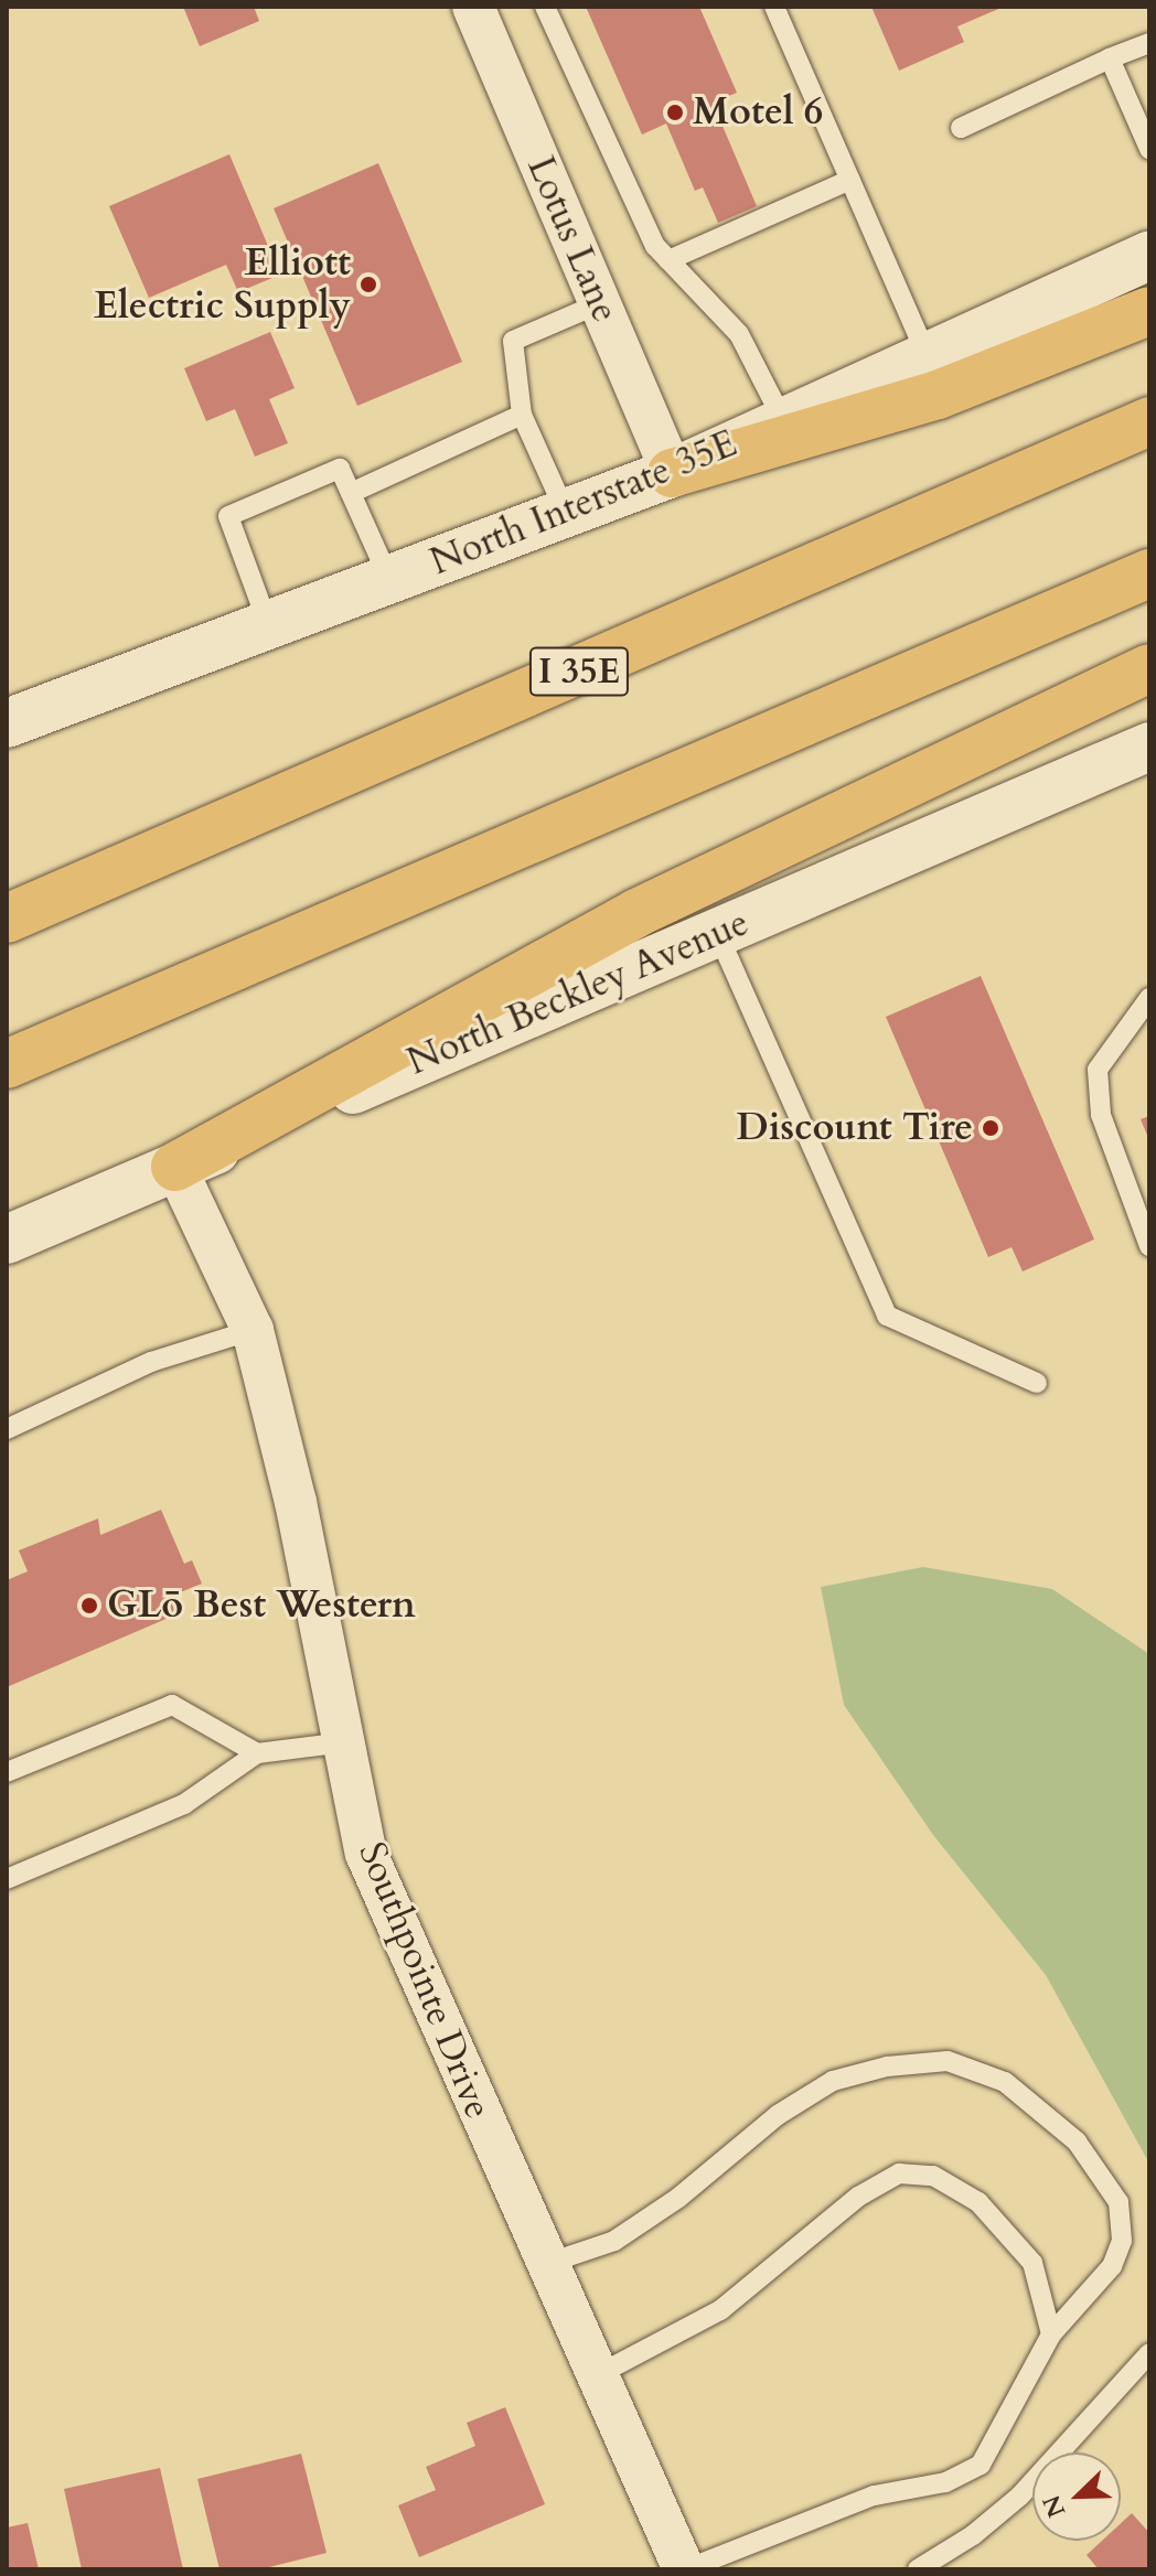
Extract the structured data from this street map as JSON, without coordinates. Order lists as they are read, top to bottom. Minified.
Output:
{"streets":{"highway":["I 35E"],"main road":["North Interstate 35E","North Beckley Avenue"],"street":["Lotus Lane","Southpointe Drive"]},"crossings":[["Lotus Lane","North Interstate 35E"],["North Beckley Avenue","Southpointe Drive"]],"places":["Motel 6","Elliott Electric Supply","Discount Tire","GLō Best Western"],"north":"bottom left"}
